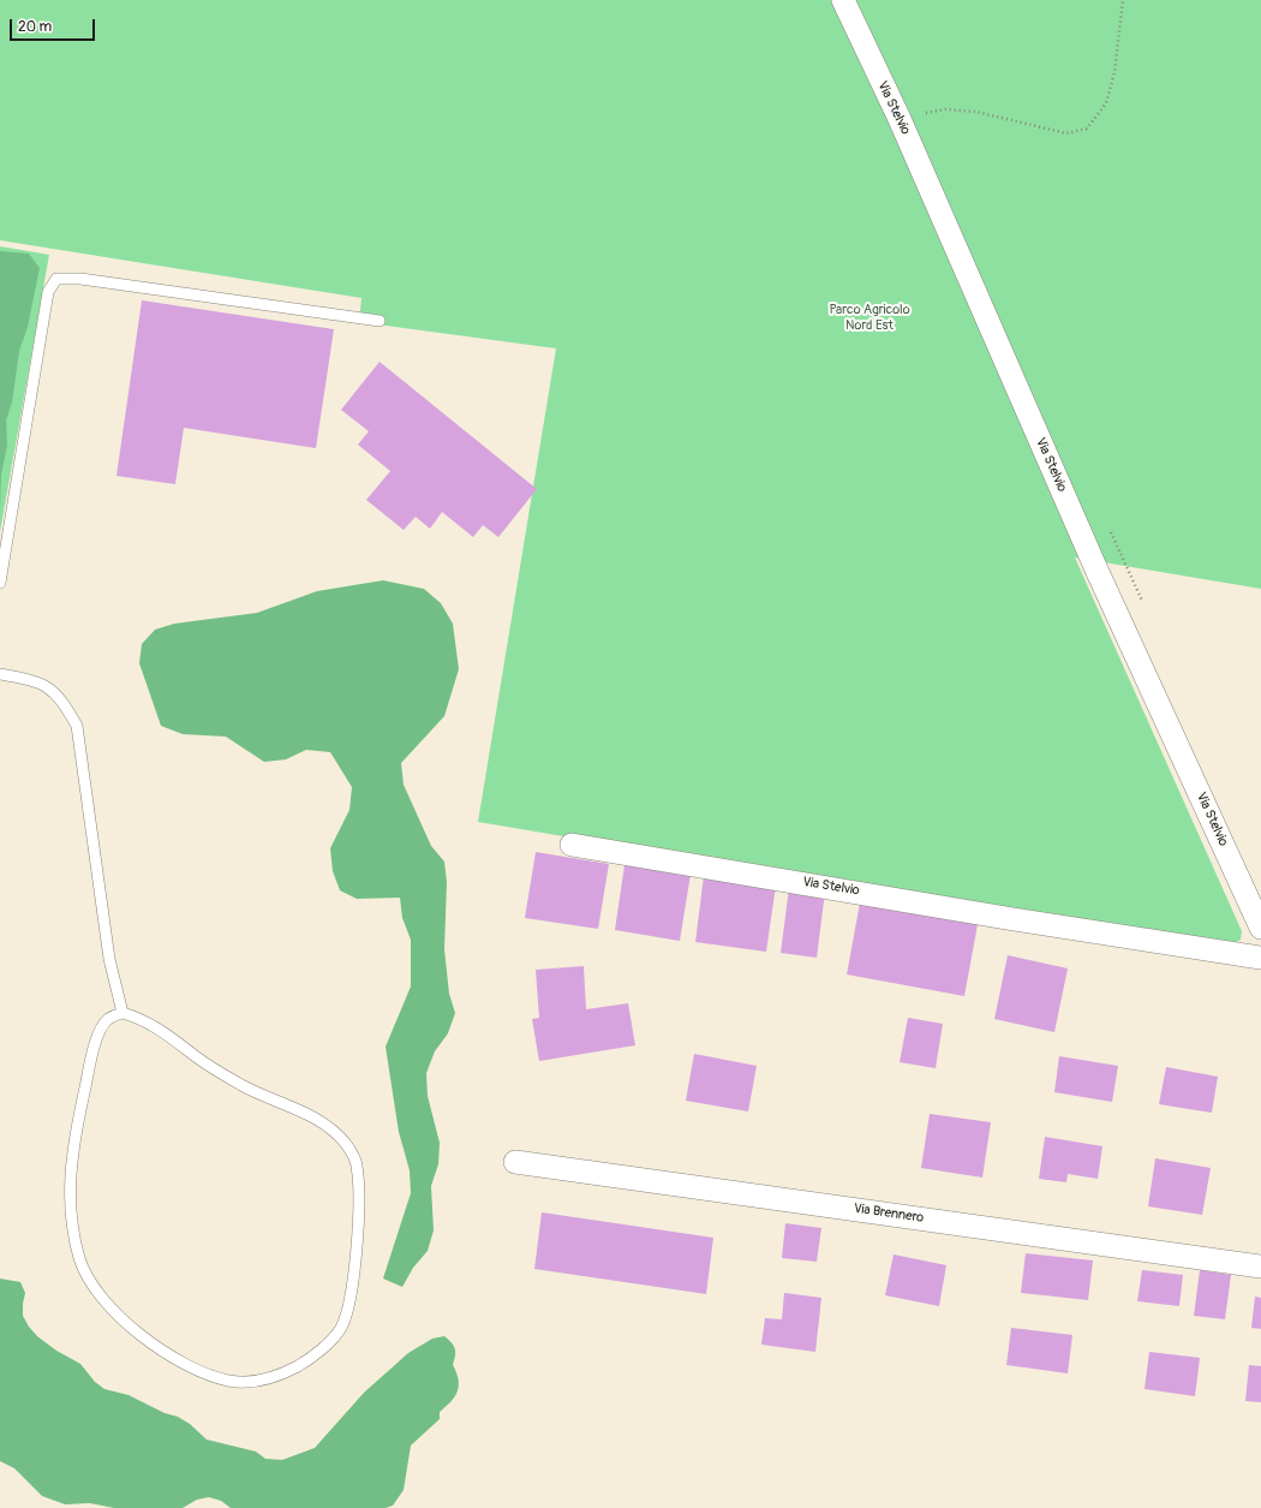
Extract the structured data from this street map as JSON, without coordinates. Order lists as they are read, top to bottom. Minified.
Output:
{"streets":{"street":["Via Stelvio","Via Brennero"]},"parks":["Parco Agricolo Nord Est"],"scale_bar":"20 m"}
